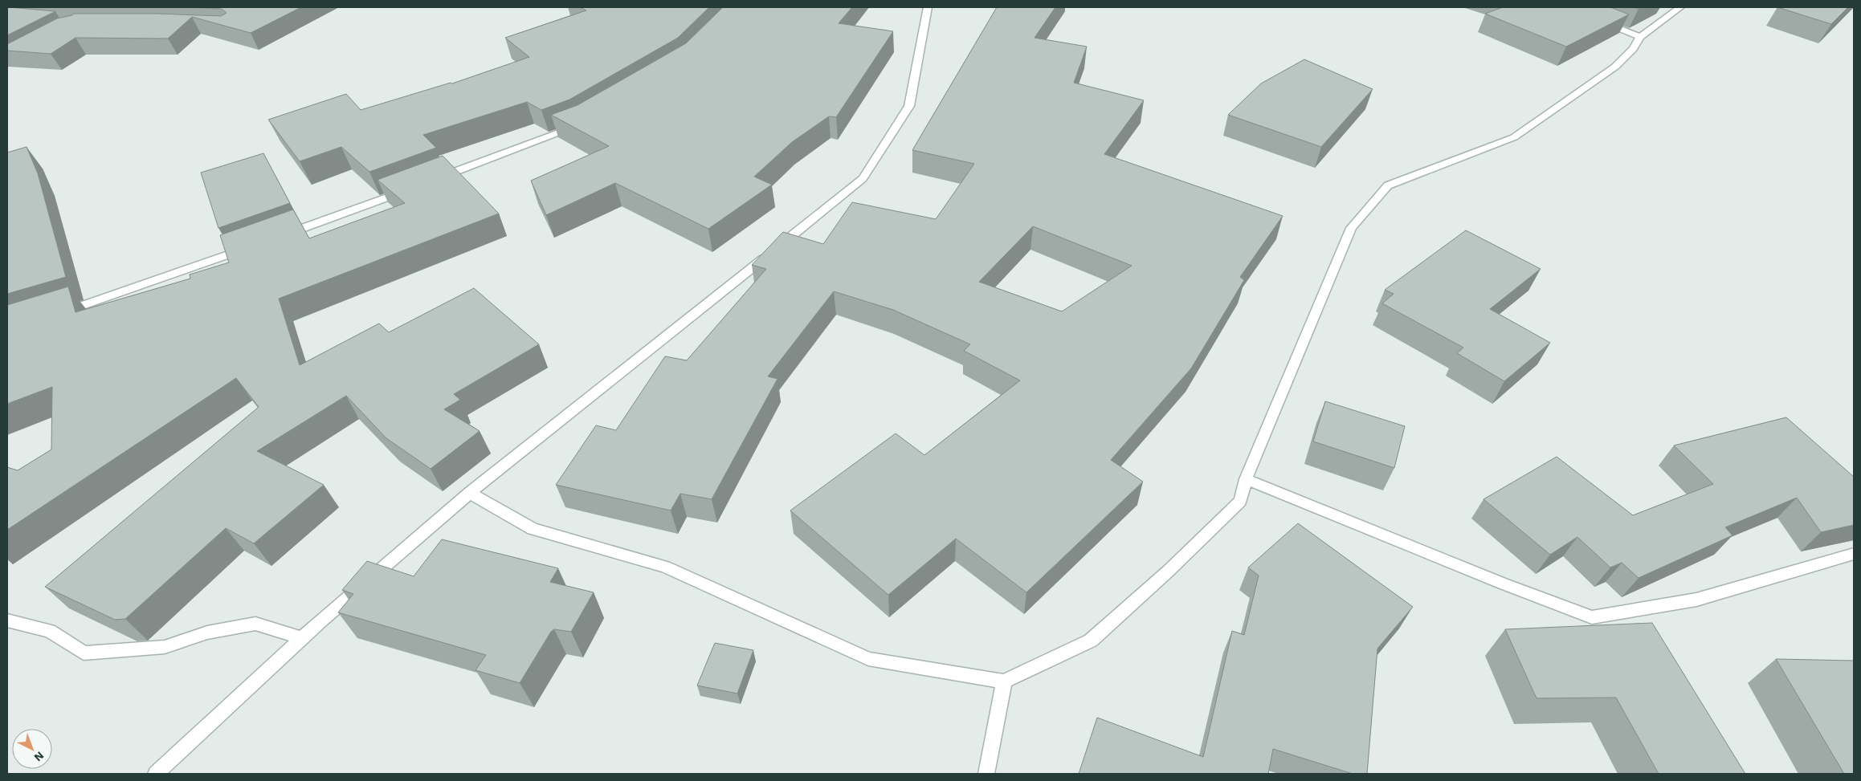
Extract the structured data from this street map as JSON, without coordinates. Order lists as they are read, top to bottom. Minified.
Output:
{"north":"bottom right"}
